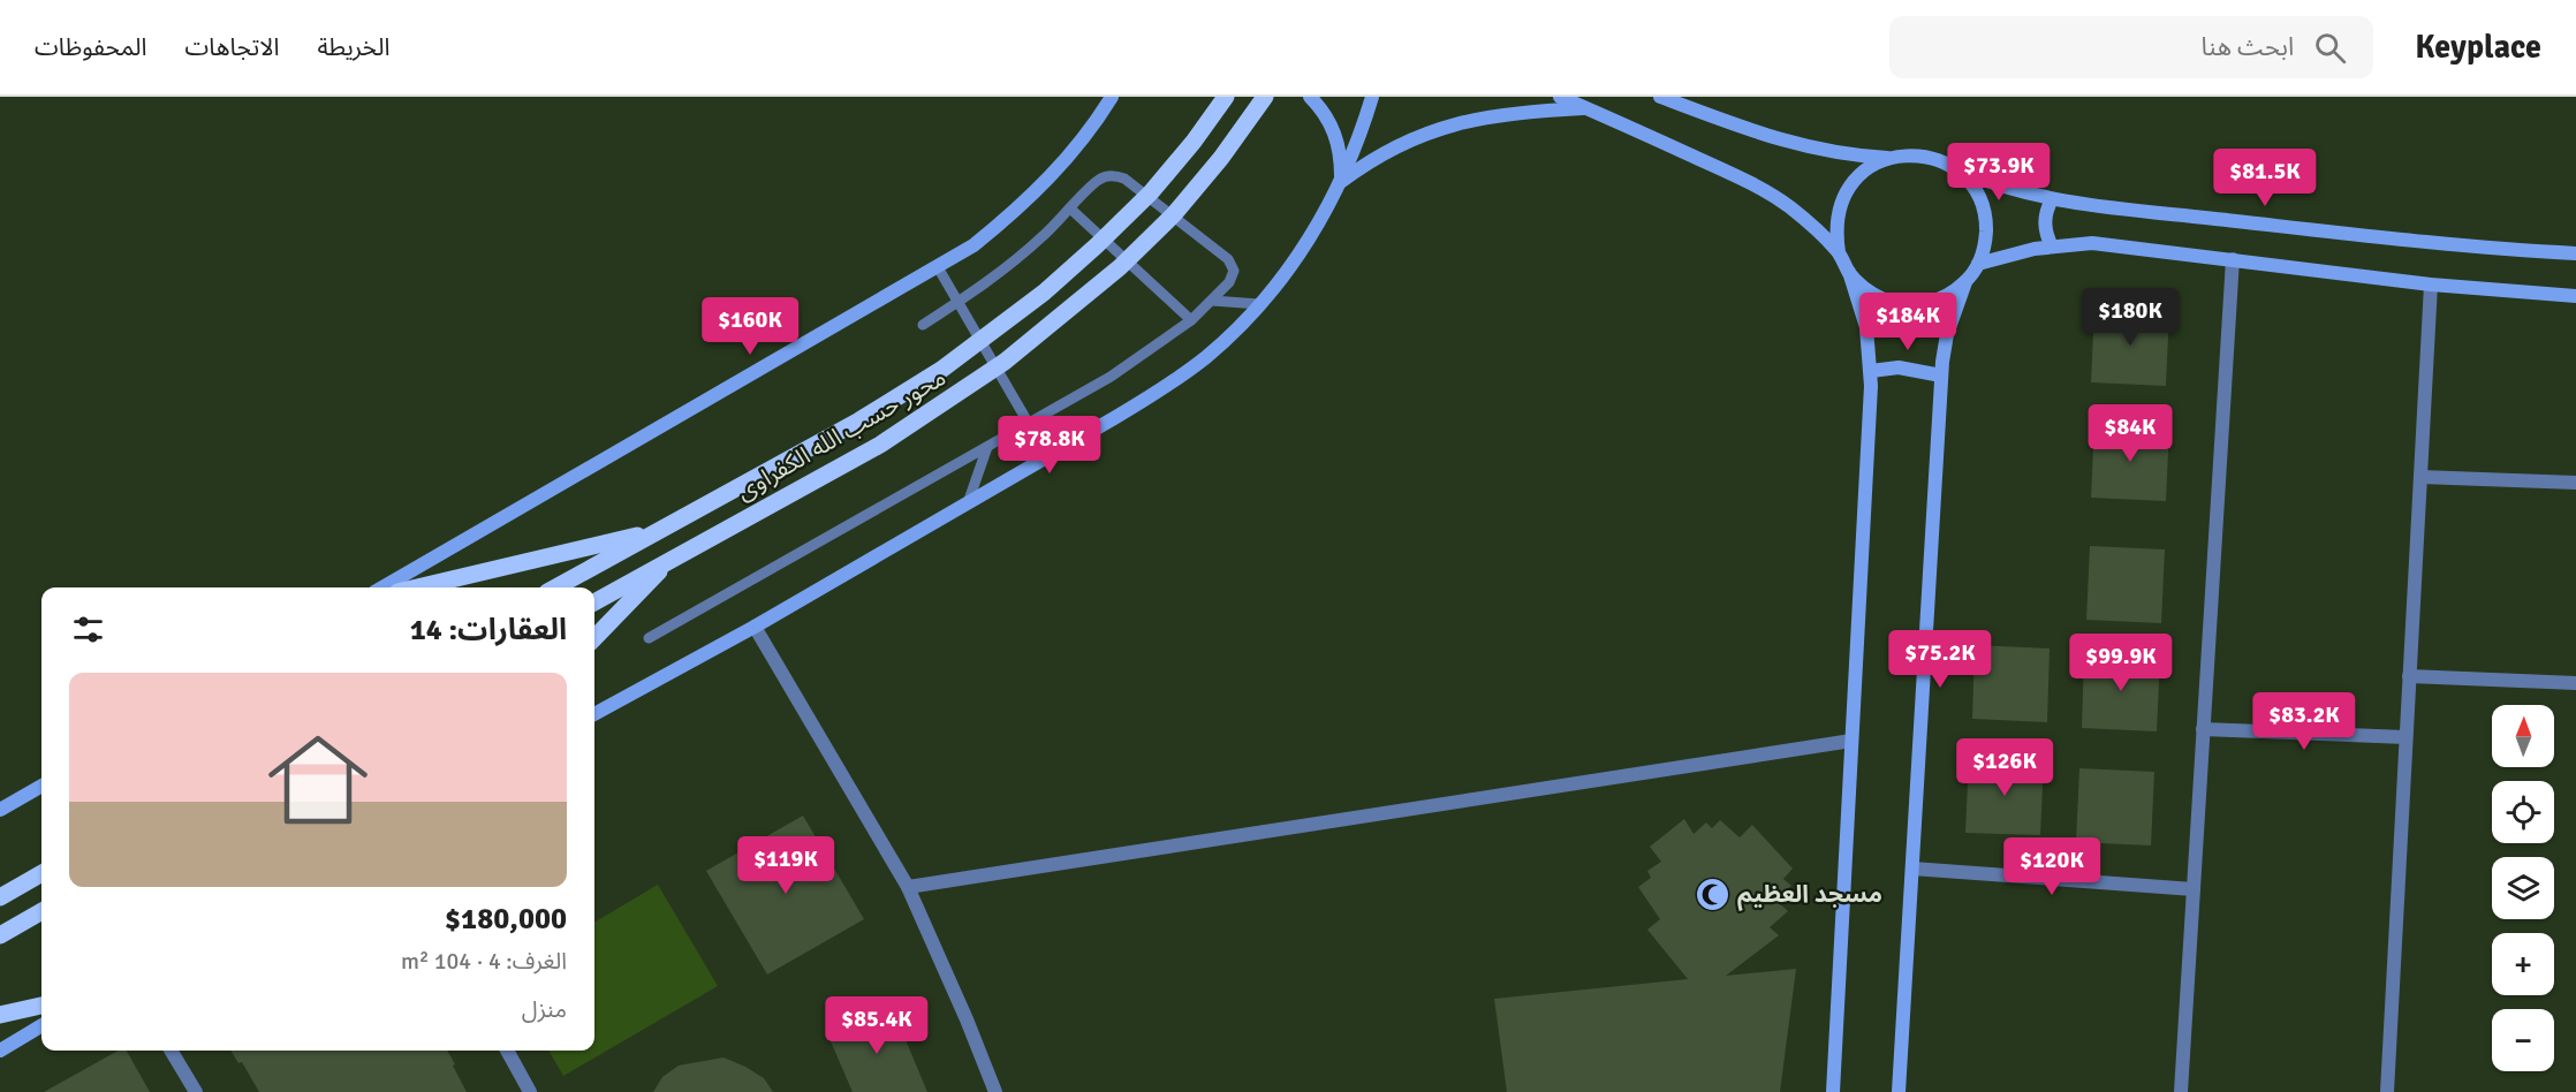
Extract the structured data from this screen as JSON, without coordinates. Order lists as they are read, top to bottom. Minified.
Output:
{"streets":{"main road":["محور حسب الله الكفراوى"]},"places":{"mosque":["مسجد العظيم"]},"north":"top","page":{"header":"Keyplace","search":"ابحث هنا","nav":["الخريطة","الاتجاهات","المحفوظات"],"price":["$73.9K","$81.5K","$180K","$184K","$160K","$84K","$78.8K","$75.2K","$99.9K","$83.2K","$126K","$119K","$120K","$85.4K"],"heading":"العقارات: 14","list":[{"name":"$180,000","note":"الغرف: 4 · 104 m² · منزل"}],"map_buttons":["+","−"]}}
